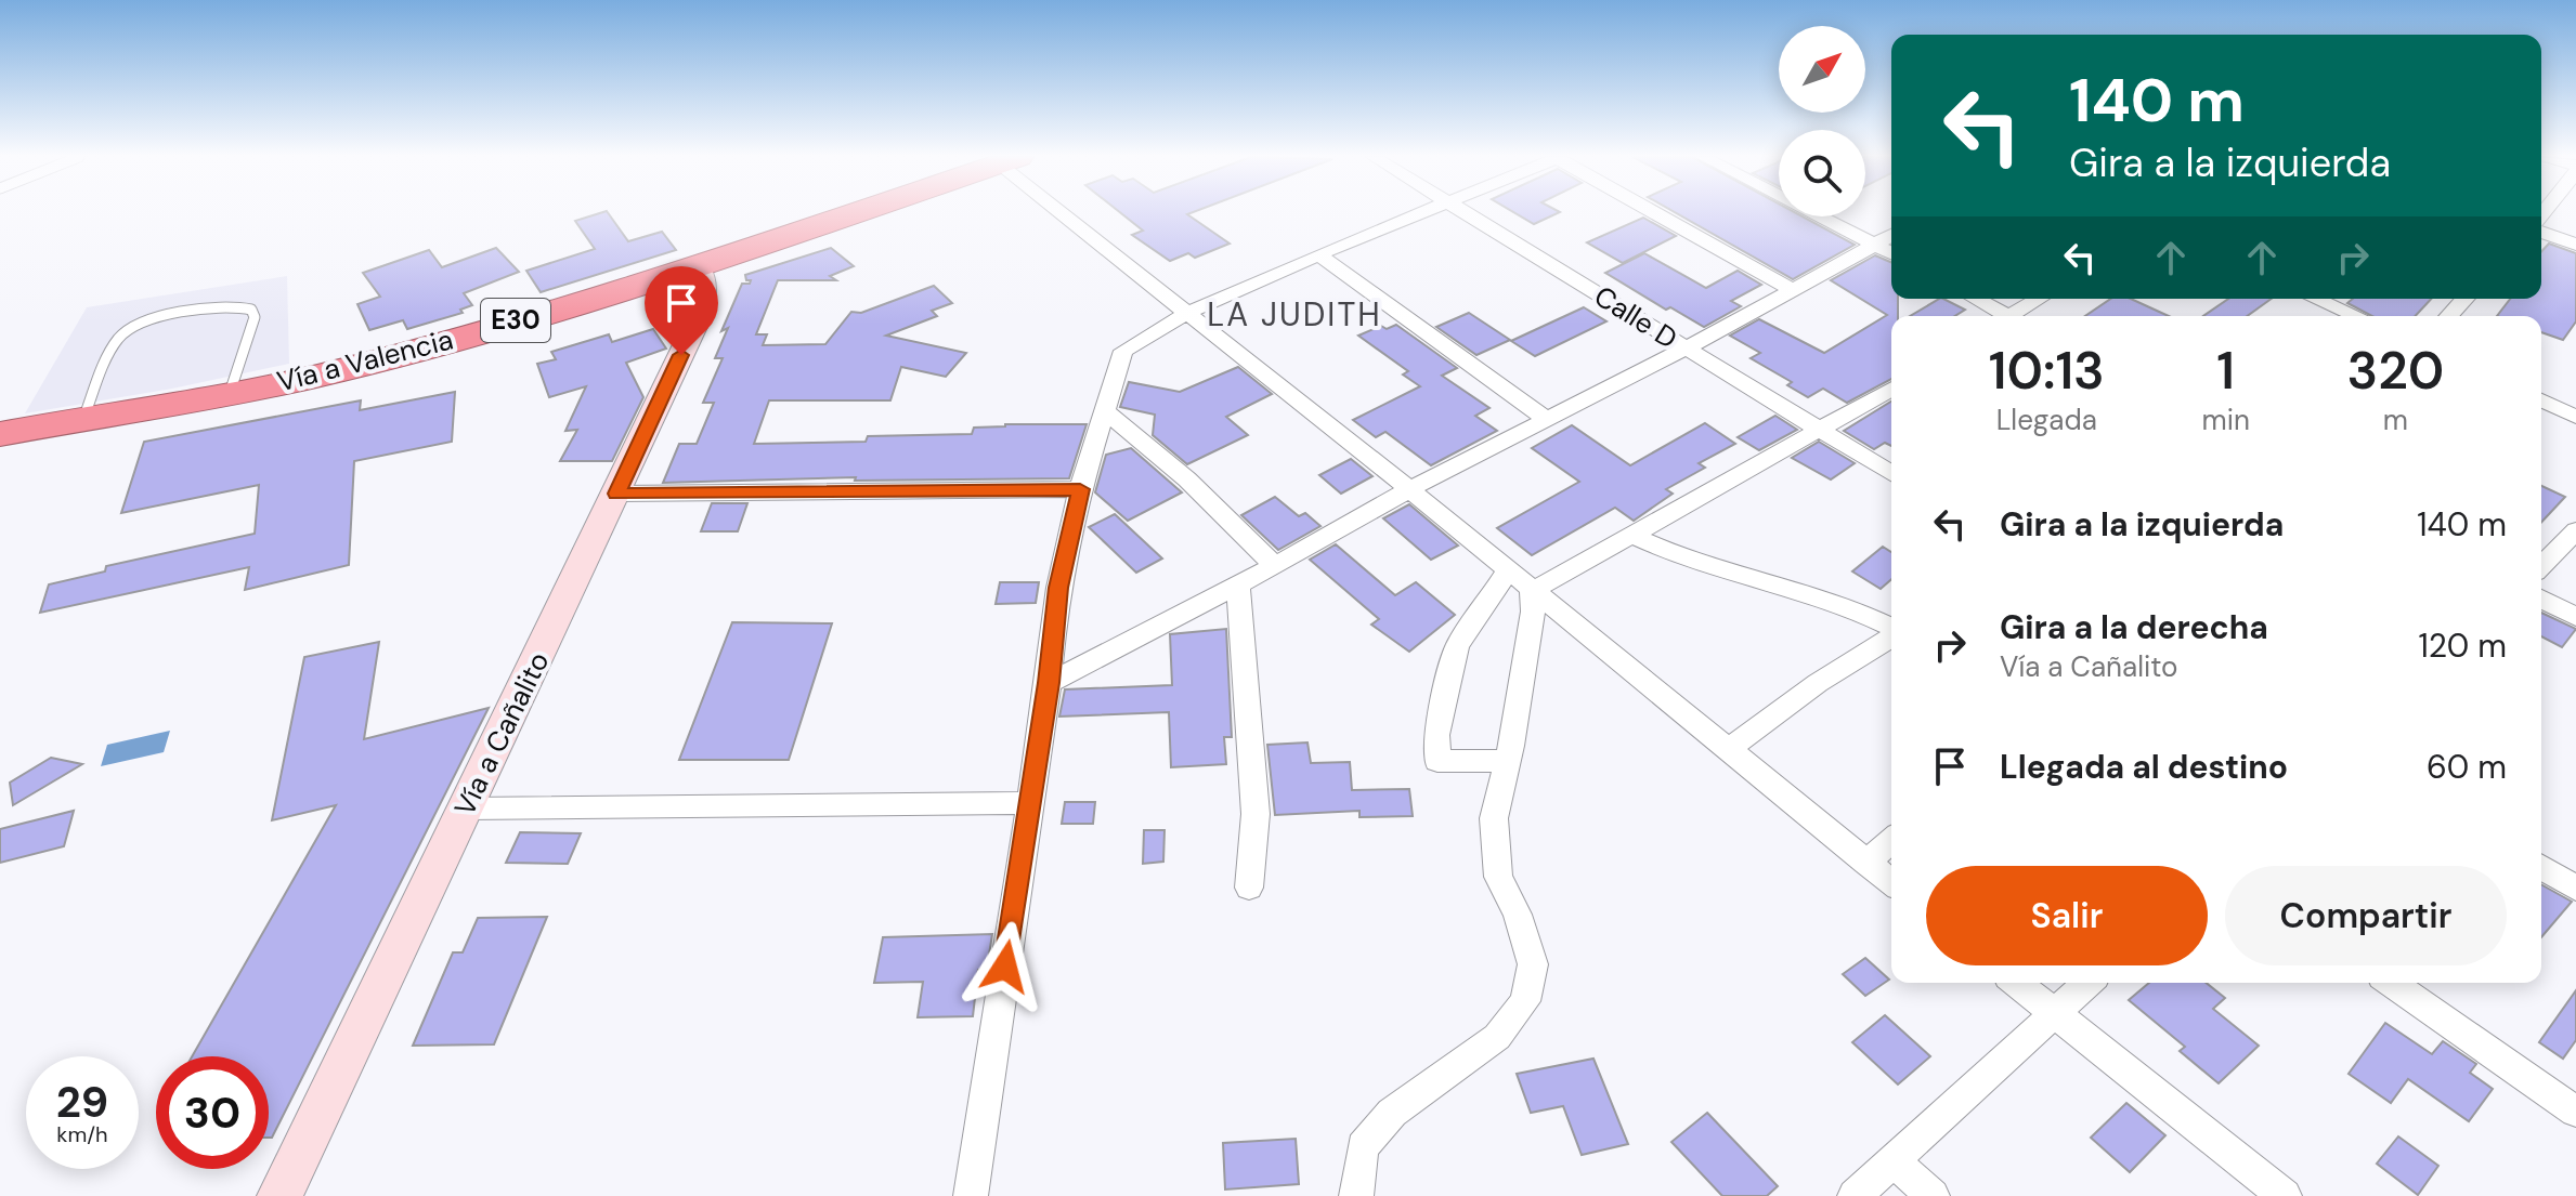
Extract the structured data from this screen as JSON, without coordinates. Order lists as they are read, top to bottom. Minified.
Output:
{"streets":{"highway":["E30","Vía a Valencia"],"main road":["Vía a Cañalito"],"street":["Calle D"]},"crossings":[["Vía a Valencia","Vía a Cañalito"]],"districts":["LA JUDITH"],"north":"top right","page":{"turn":["140 m","Gira a la izquierda"],"eta":["10:13","Llegada","1","min","320","m"],"list":[{"name":"Gira a la izquierda","value":"140 m"},{"name":"Gira a la derecha","note":"Vía a Cañalito","value":"120 m"},{"name":"Llegada al destino","value":"60 m"}],"buttons":["Salir","Compartir"],"speed":"29 km/h","limit":"30"}}
